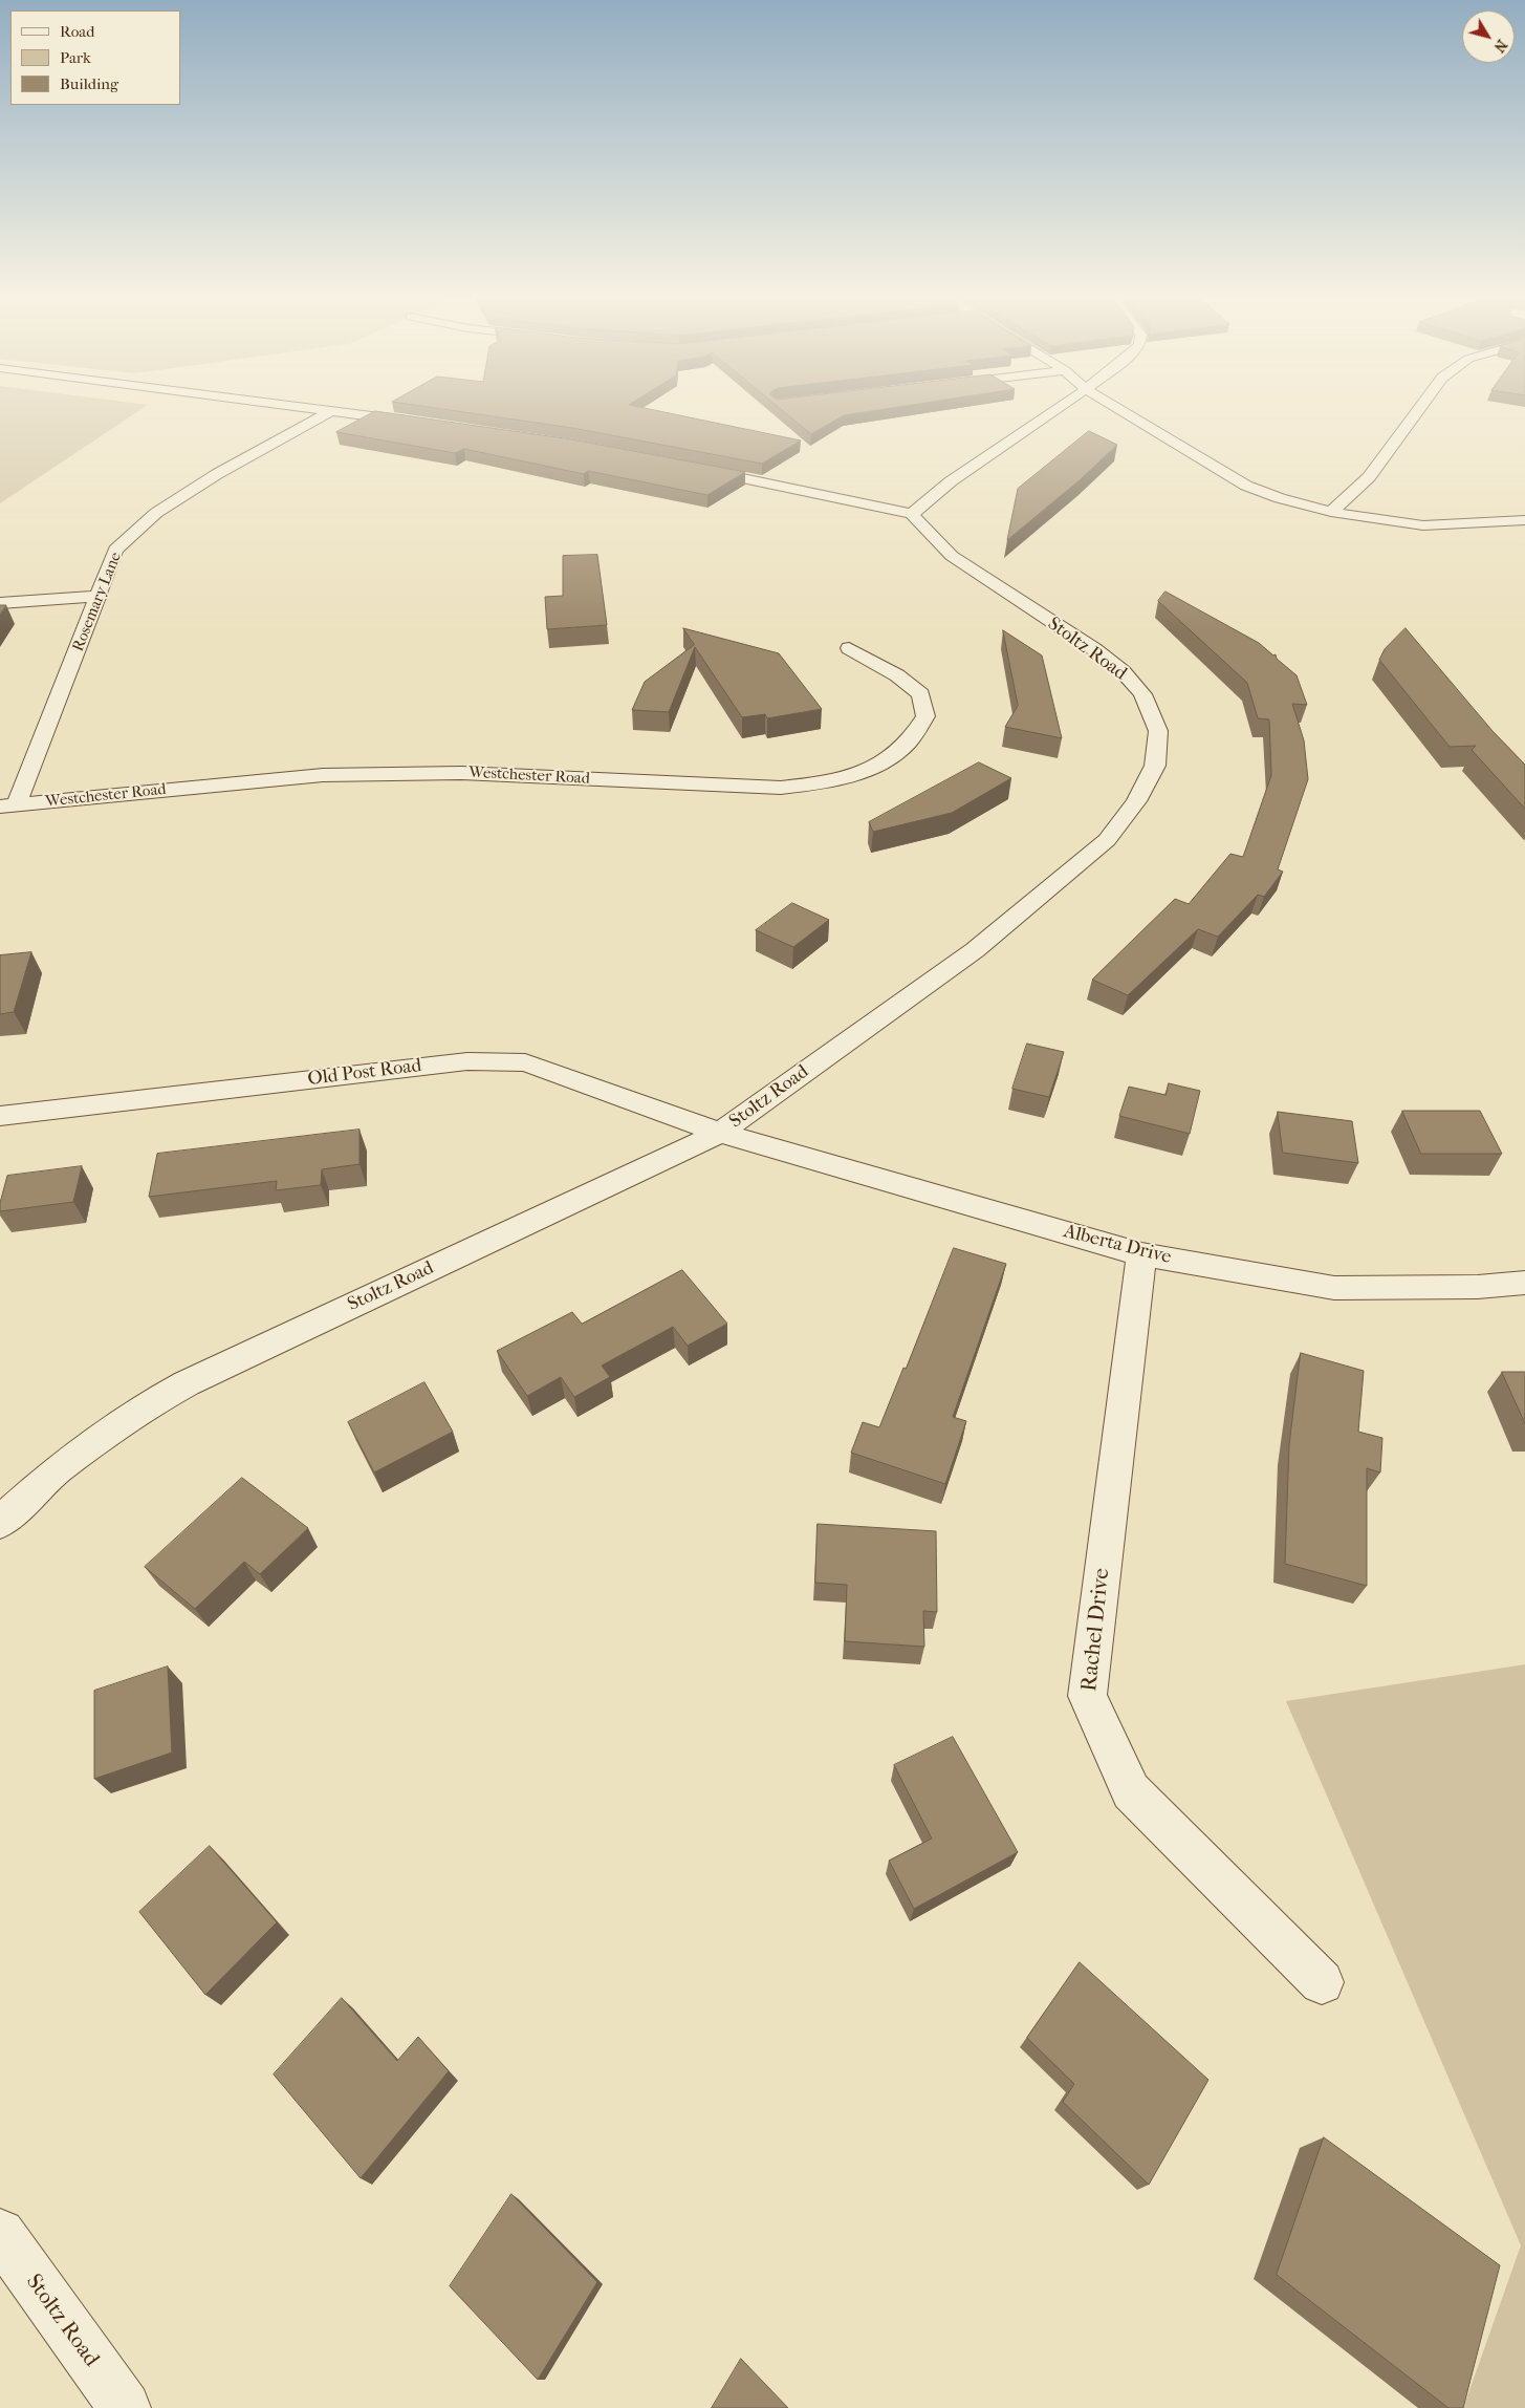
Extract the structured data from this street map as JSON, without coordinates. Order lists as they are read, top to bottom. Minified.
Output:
{"streets":{"street":["Rosemary Lane","Stoltz Road","Westchester Road","Old Post Road","Alberta Drive","Rachel Drive"]},"crossings":[["Rosemary Lane","Westchester Road"],["Stoltz Road","Old Post Road"],["Stoltz Road","Alberta Drive"],["Old Post Road","Alberta Drive"],["Alberta Drive","Rachel Drive"]],"legend":["Road","Park","Building"],"north":"bottom right"}
